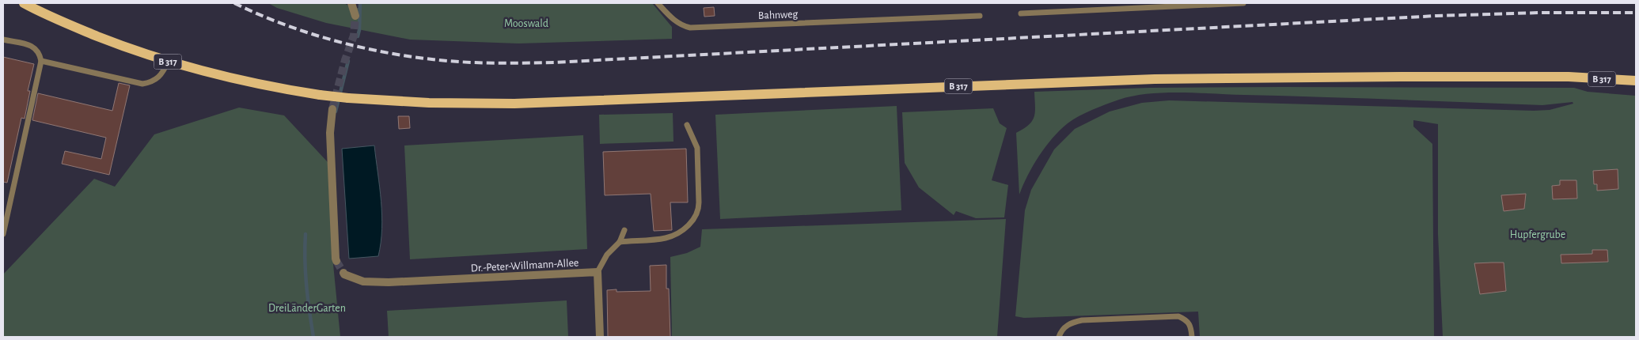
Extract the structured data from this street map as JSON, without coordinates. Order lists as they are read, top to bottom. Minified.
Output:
{"streets":{"main road":["B 317"],"street":["Dr.-Peter-Willmann-Allee"],"lane":["Bahnweg"]},"parks":["Mooswald","Hupfergrube","DreiLänderGarten"]}
